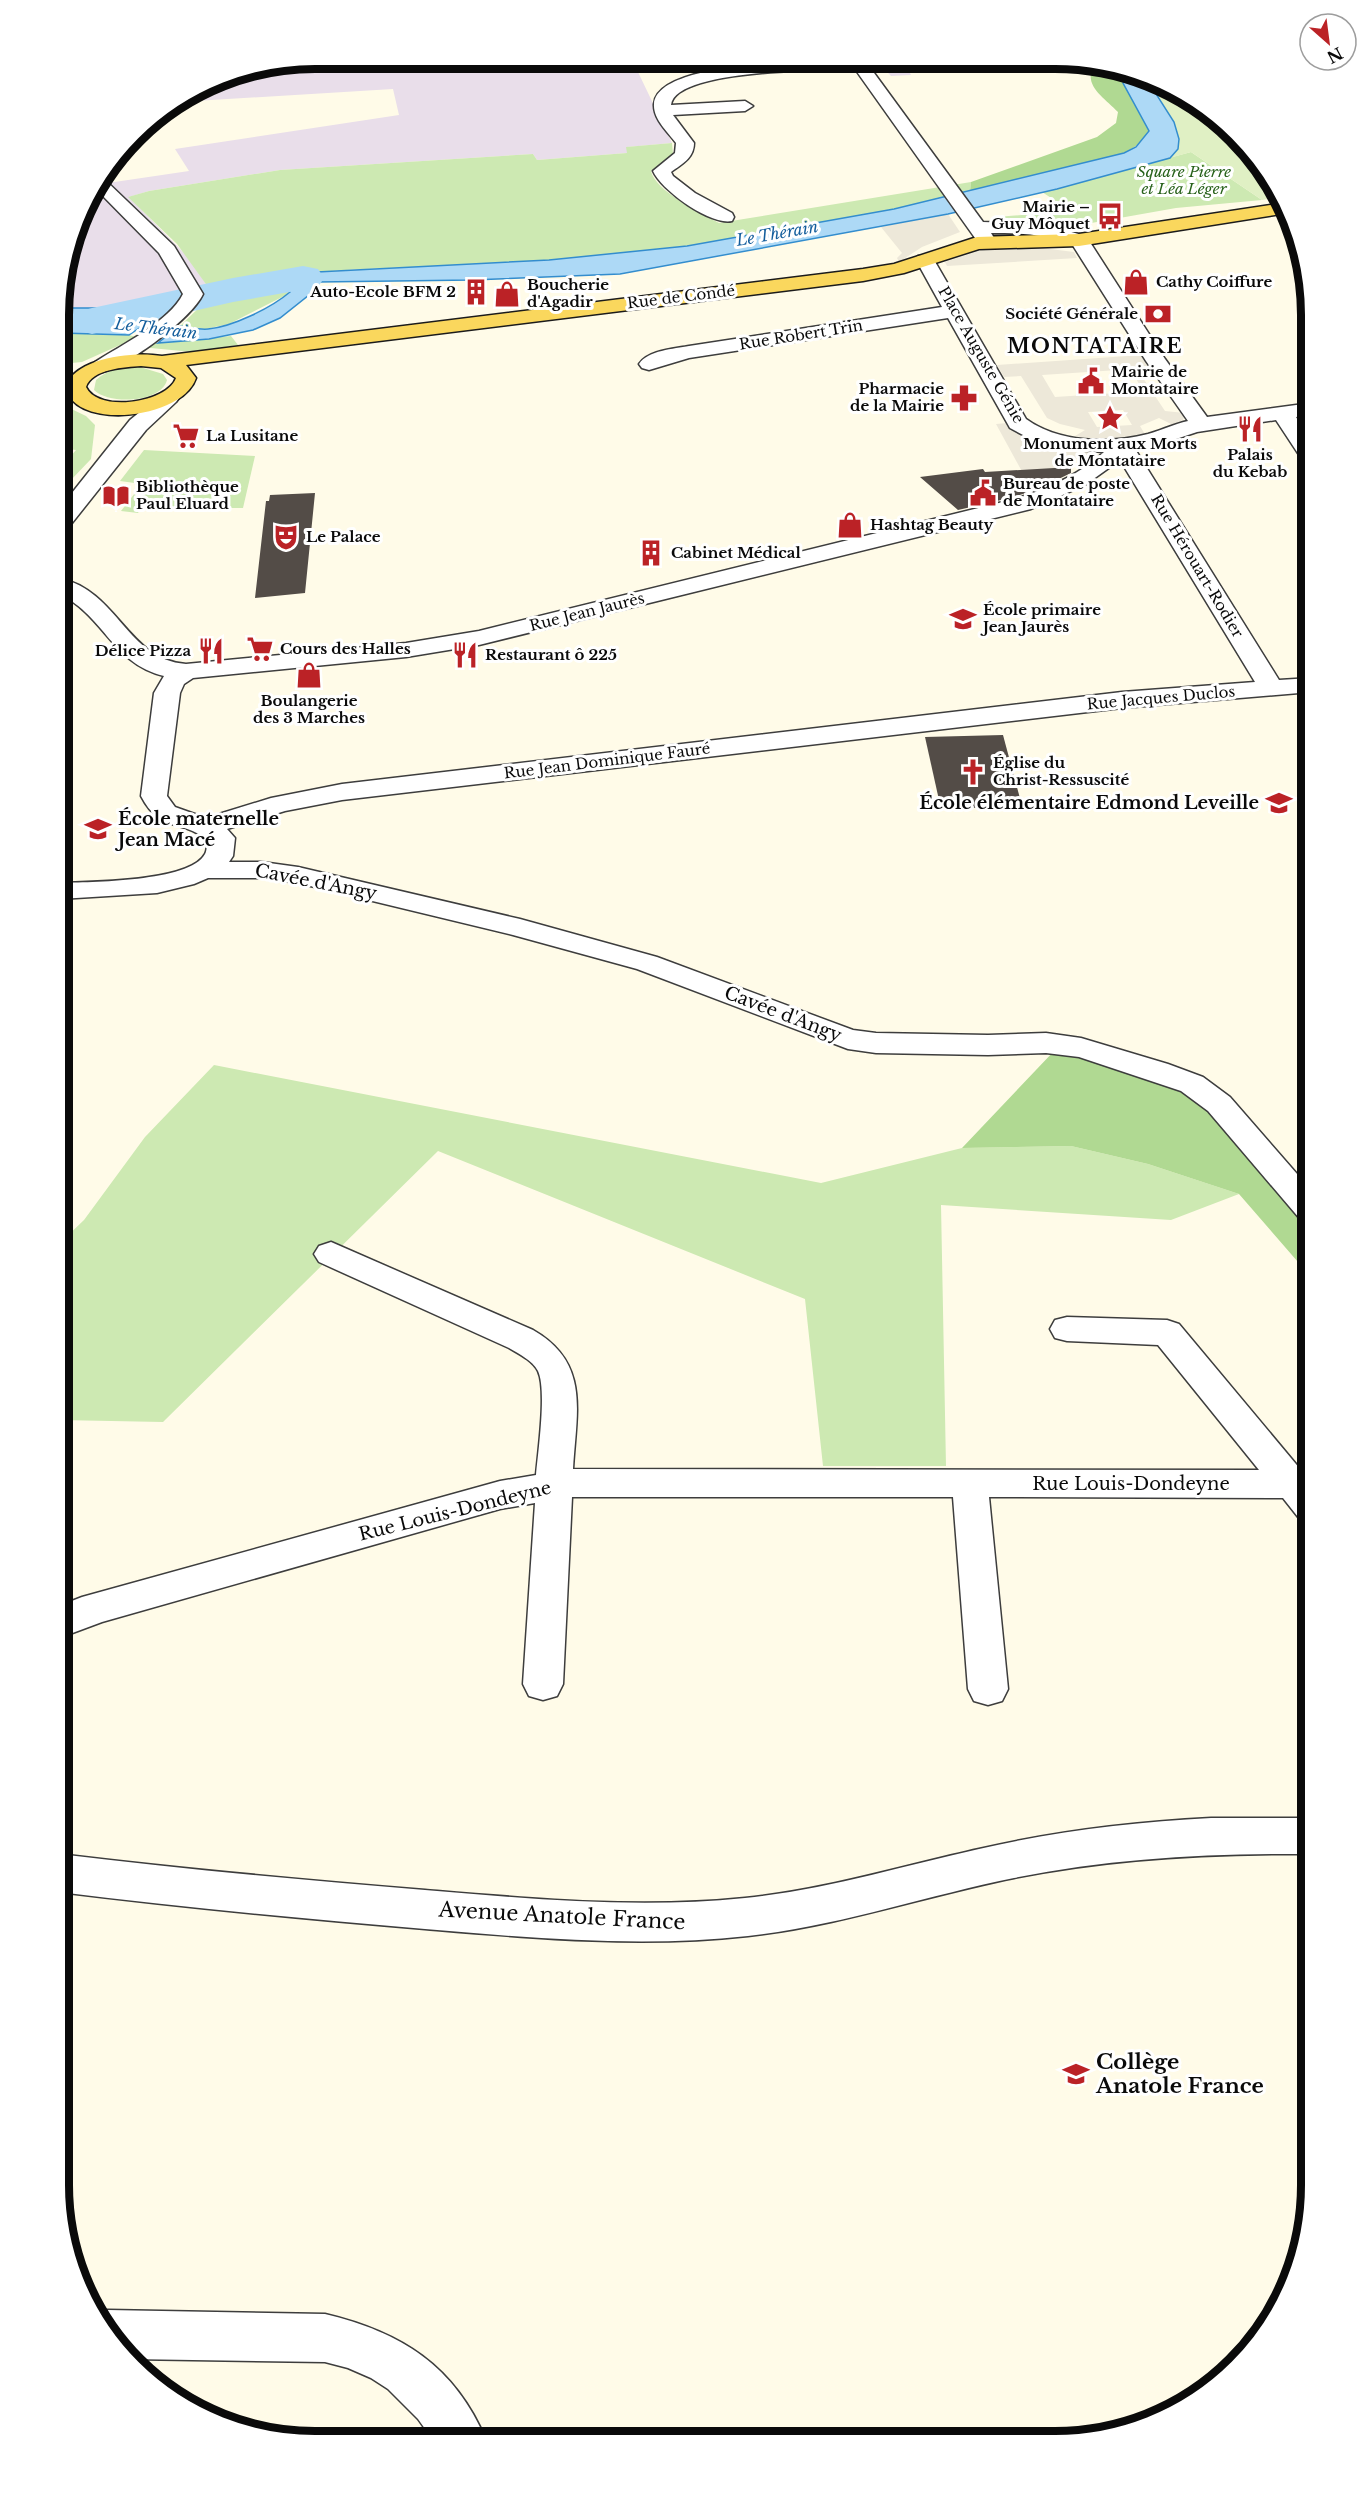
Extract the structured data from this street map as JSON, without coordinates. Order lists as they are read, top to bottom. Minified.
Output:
{"streets":{"main road":["Rue de Condé"],"street":["Rue Robert Trin","Place Auguste Génie","Rue Hérouart-Rodier","Rue Jean Jaurès","Rue Jacques Duclos","Rue Jean Dominique Fauré","Cavée d'Angy","Rue Louis-Dondeyne","Avenue Anatole France"]},"crossings":[["Rue de Condé","Place Auguste Génie"],["Rue Robert Trin","Place Auguste Génie"],["Place Auguste Génie","Rue Hérouart-Rodier"],["Place Auguste Génie","Rue Jean Jaurès"],["Rue Hérouart-Rodier","Rue Jean Jaurès"],["Rue Hérouart-Rodier","Rue Jacques Duclos"],["Rue Jacques Duclos","Rue Jean Dominique Fauré"]],"districts":["MONTATAIRE"],"water":["Le Thérain"],"parks":["Square Pierre et Léa Léger"],"places":{"bus stop":["Mairie – Guy Môquet"],"shop":["Cathy Coiffure","Boucherie d'Agadir","Hashtag Beauty","Boulangerie des 3 Marches"],"building":["Auto-Ecole BFM 2","Cabinet Médical"],"bank":["Société Générale"],"public building":["Mairie de Montataire","Bureau de poste de Montataire"],"pharmacy":["Pharmacie de la Mairie"],"place":["Monument aux Morts de Montataire"],"restaurant":["Palais du Kebab","Délice Pizza","Restaurant ô 225"],"supermarket":["La Lusitane","Cours des Halles"],"library":["Bibliothèque Paul Eluard"],"theatre":["Le Palace"],"school or university":["École primaire Jean Jaurès","École élémentaire Edmond Leveille","École maternelle Jean Macé","Collège Anatole France"],"church":["Église du Christ-Ressuscité"]},"north":"bottom right"}
